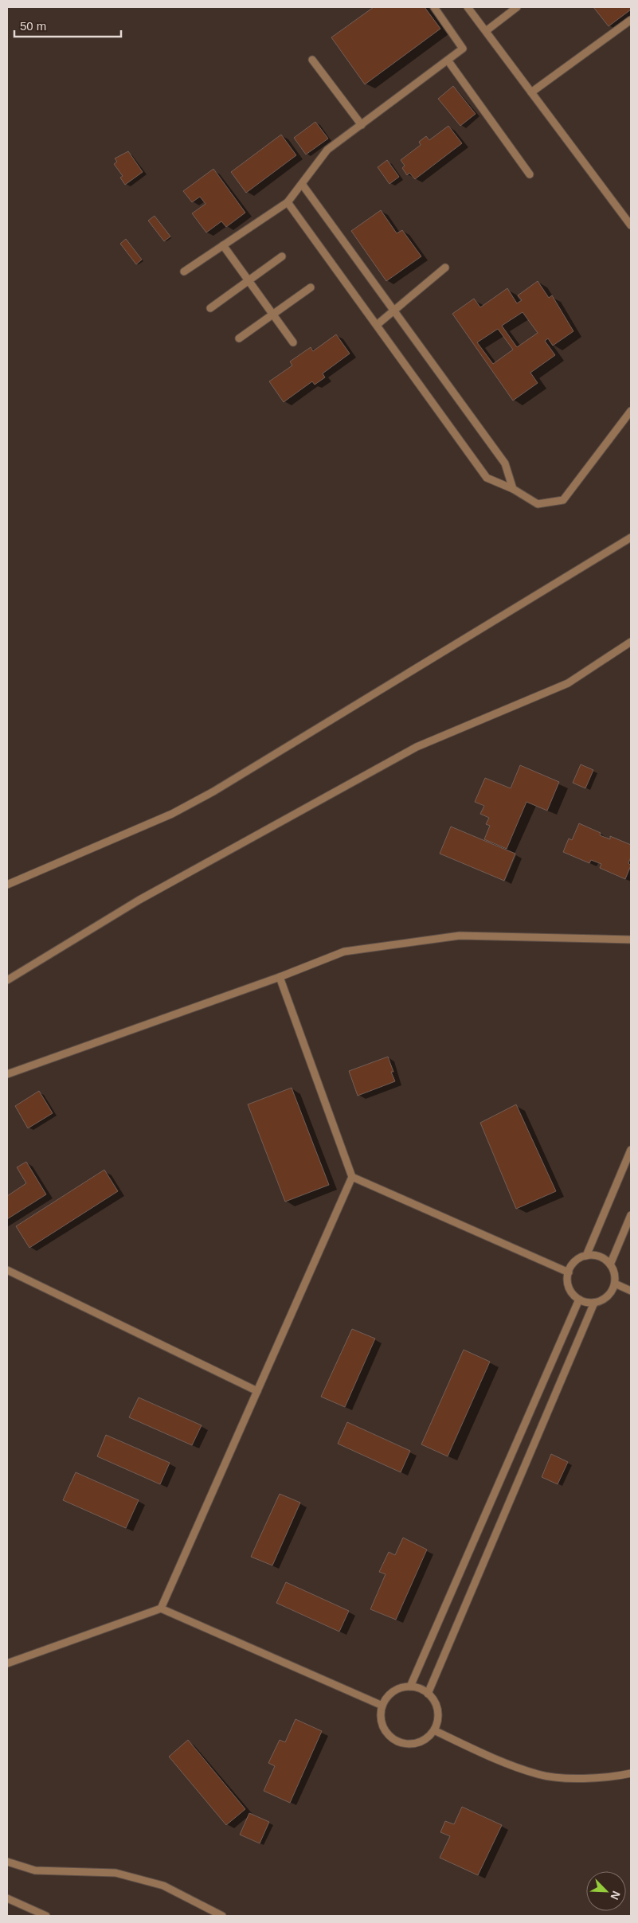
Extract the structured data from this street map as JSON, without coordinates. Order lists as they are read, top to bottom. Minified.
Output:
{"scale_bar":"50 m","north":"bottom right"}
